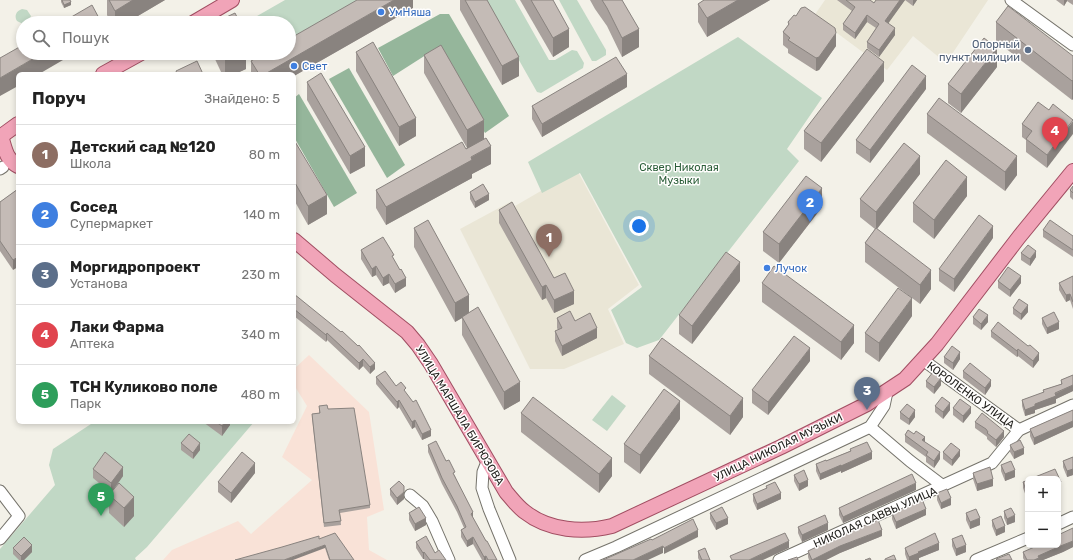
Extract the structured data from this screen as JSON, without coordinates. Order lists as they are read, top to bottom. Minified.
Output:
{"streets":{"main road":["УЛИЦА МАРШАЛА БИРЮЗОВА","УЛИЦА НИКОЛАЯ МУЗЫКИ"],"street":["КОРОЛЕНКО УЛИЦА","НИКОЛАЯ САВВЫ УЛИЦА"]},"crossings":[["КОРОЛЕНКО УЛИЦА","УЛИЦА НИКОЛАЯ МУЗЫКИ"],["КОРОЛЕНКО УЛИЦА","НИКОЛАЯ САВВЫ УЛИЦА"],["УЛИЦА МАРШАЛА БИРЮЗОВА","УЛИЦА НИКОЛАЯ МУЗЫКИ"]],"parks":["Сквер Николая Музыки"],"places":["УмНяша","Опорный пункт милиции","Свет","Лучок"],"page":{"search":"Пошук","heading":["Поруч","Знайдено: 5"],"pins":["4","2","1","3","5"],"list":[{"mark":"1","name":"Детский сад №120","note":"Школа","value":"80 m"},{"mark":"2","name":"Сосед","note":"Супермаркет","value":"140 m"},{"mark":"3","name":"Моргидропроект","note":"Установа","value":"230 m"},{"mark":"4","name":"Лаки Фарма","note":"Аптека","value":"340 m"},{"mark":"5","name":"ТСН Куликово поле","note":"Парк","value":"480 m"}],"map_buttons":["+","−"]}}
